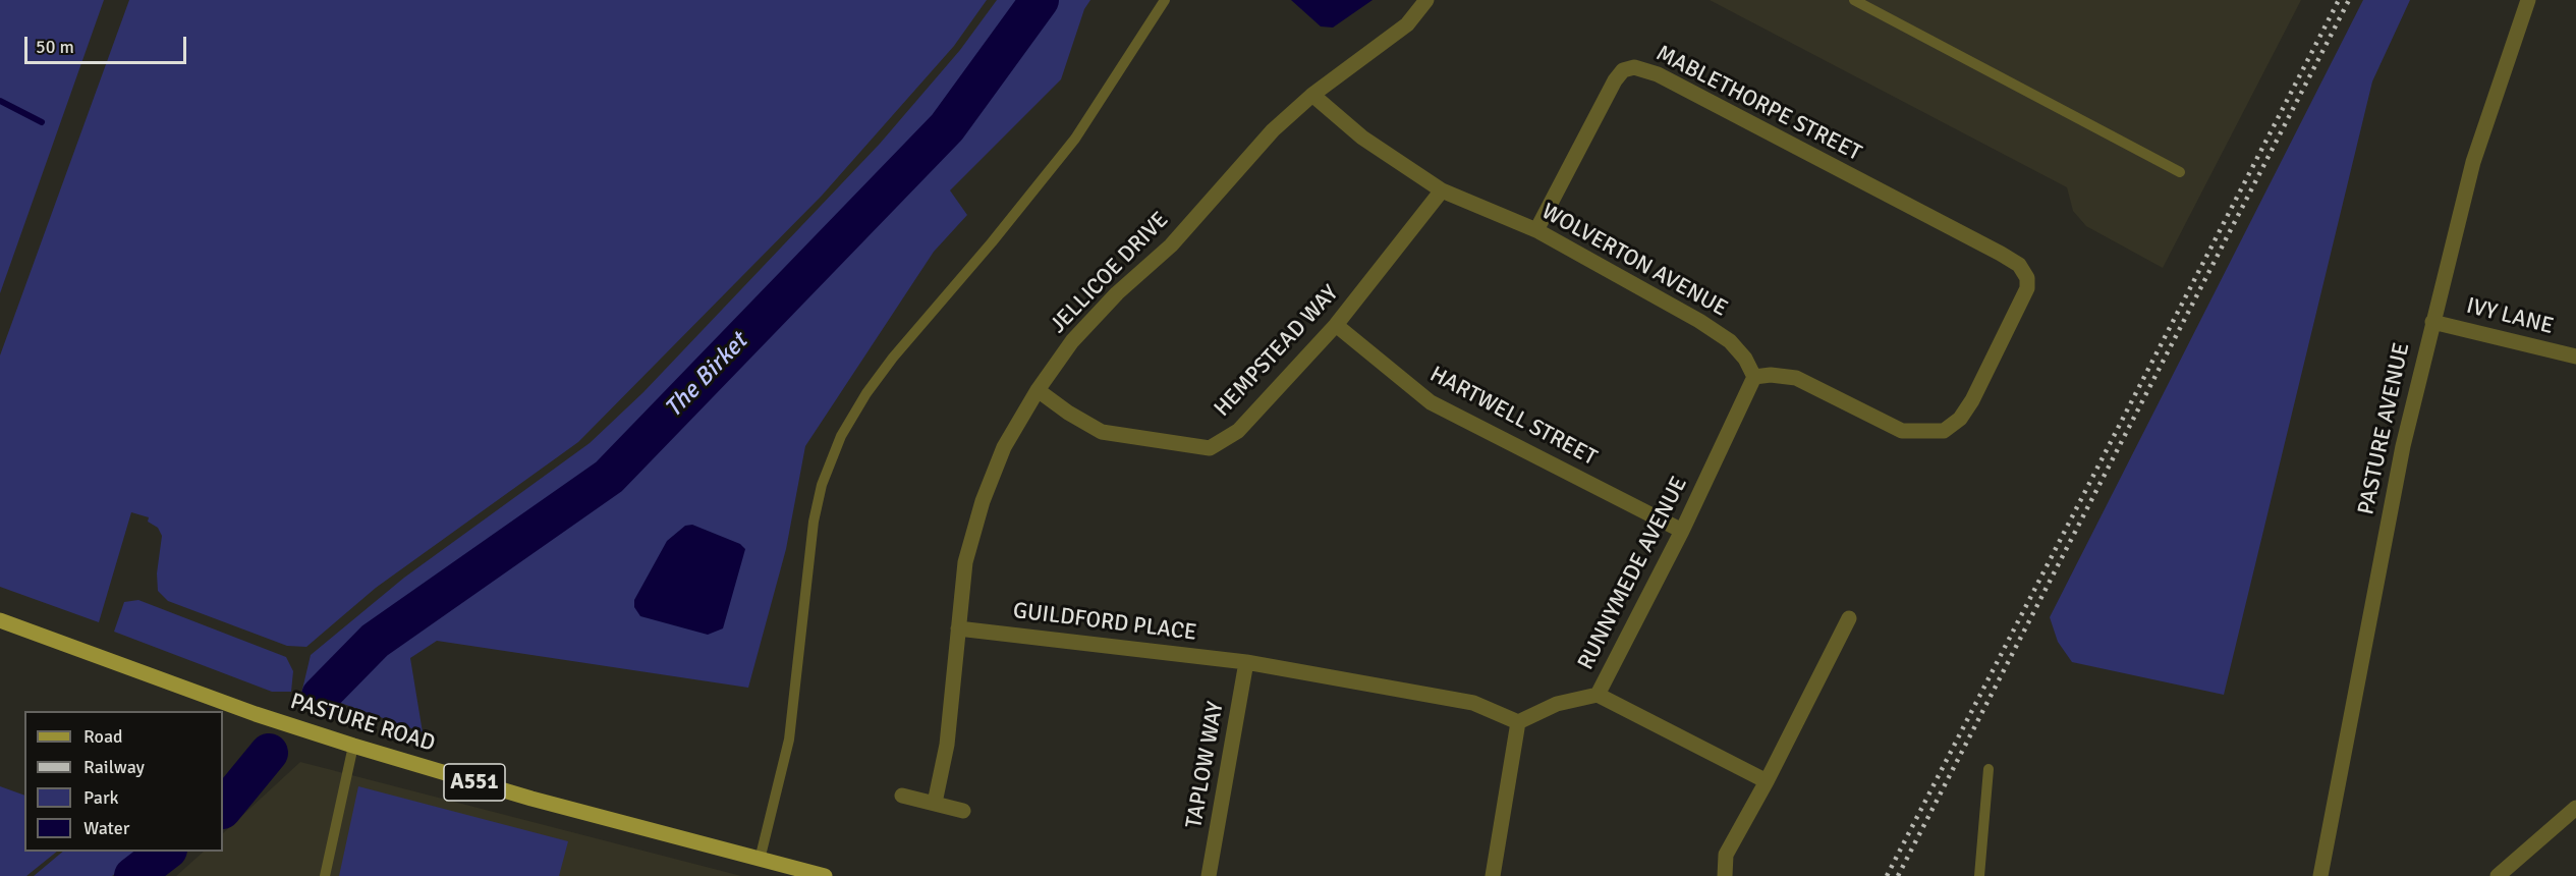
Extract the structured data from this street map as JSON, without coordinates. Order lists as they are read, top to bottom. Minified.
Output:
{"streets":{"main road":["PASTURE ROAD","A551"],"street":["MABLETHORPE STREET","WOLVERTON AVENUE","JELLICOE DRIVE","IVY LANE","HEMPSTEAD WAY","HARTWELL STREET","PASTURE AVENUE","RUNNYMEDE AVENUE","GUILDFORD PLACE","TAPLOW WAY"]},"crossings":[["MABLETHORPE STREET","WOLVERTON AVENUE"],["MABLETHORPE STREET","RUNNYMEDE AVENUE"],["WOLVERTON AVENUE","JELLICOE DRIVE"],["WOLVERTON AVENUE","HEMPSTEAD WAY"],["WOLVERTON AVENUE","RUNNYMEDE AVENUE"],["JELLICOE DRIVE","HEMPSTEAD WAY"],["JELLICOE DRIVE","GUILDFORD PLACE"],["IVY LANE","PASTURE AVENUE"],["HEMPSTEAD WAY","HARTWELL STREET"],["HARTWELL STREET","RUNNYMEDE AVENUE"],["GUILDFORD PLACE","TAPLOW WAY"]],"water":["The Birket"],"legend":["Road","Railway","Park","Water"],"scale_bar":"50 m"}
